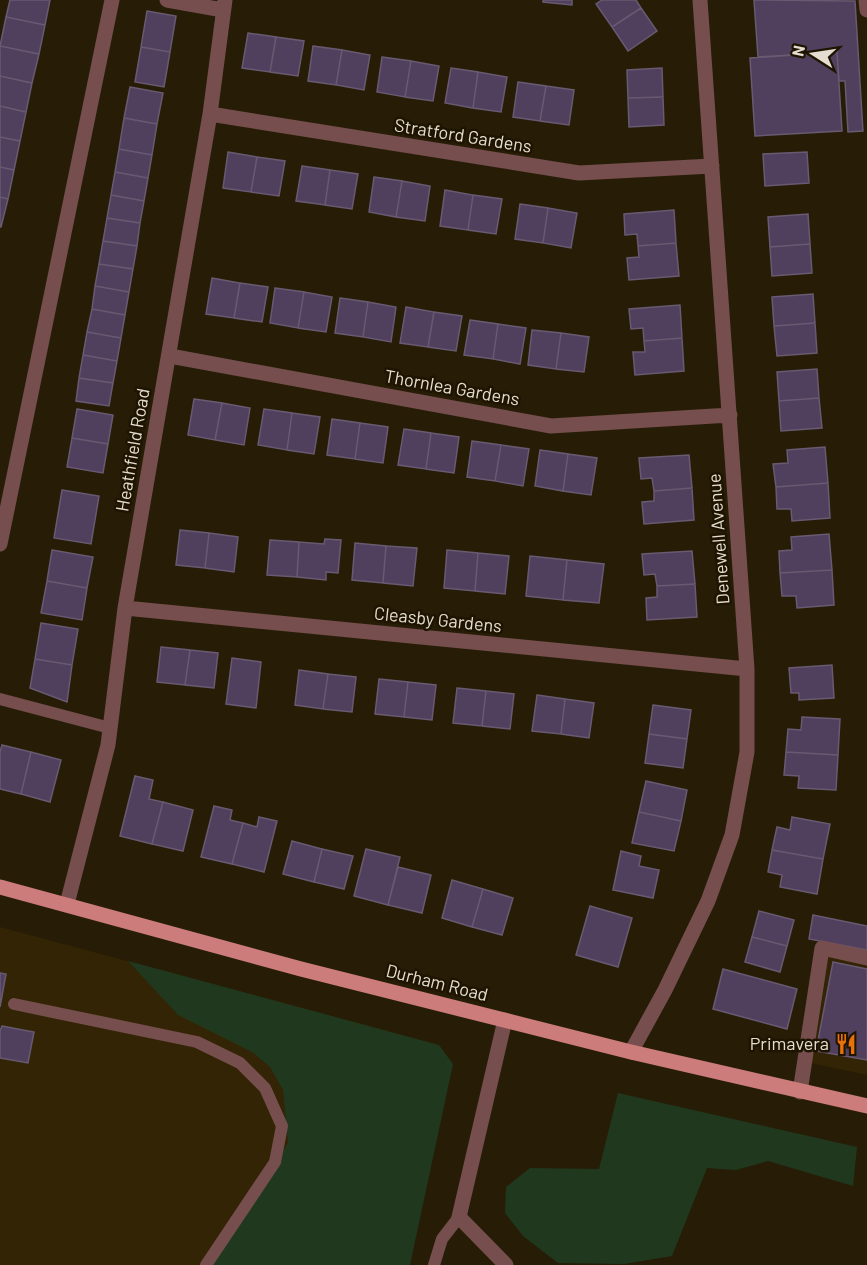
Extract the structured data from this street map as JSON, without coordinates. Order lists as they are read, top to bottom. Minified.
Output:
{"streets":{"main road":["Durham Road"],"street":["Stratford Gardens","Thornlea Gardens","Heathfield Road","Denewell Avenue","Cleasby Gardens"]},"crossings":[["Stratford Gardens","Heathfield Road"],["Stratford Gardens","Denewell Avenue"],["Thornlea Gardens","Heathfield Road"],["Thornlea Gardens","Denewell Avenue"],["Heathfield Road","Cleasby Gardens"],["Heathfield Road","Durham Road"],["Denewell Avenue","Cleasby Gardens"],["Denewell Avenue","Durham Road"]],"places":{"restaurant":["Primavera"]},"north":"left"}
